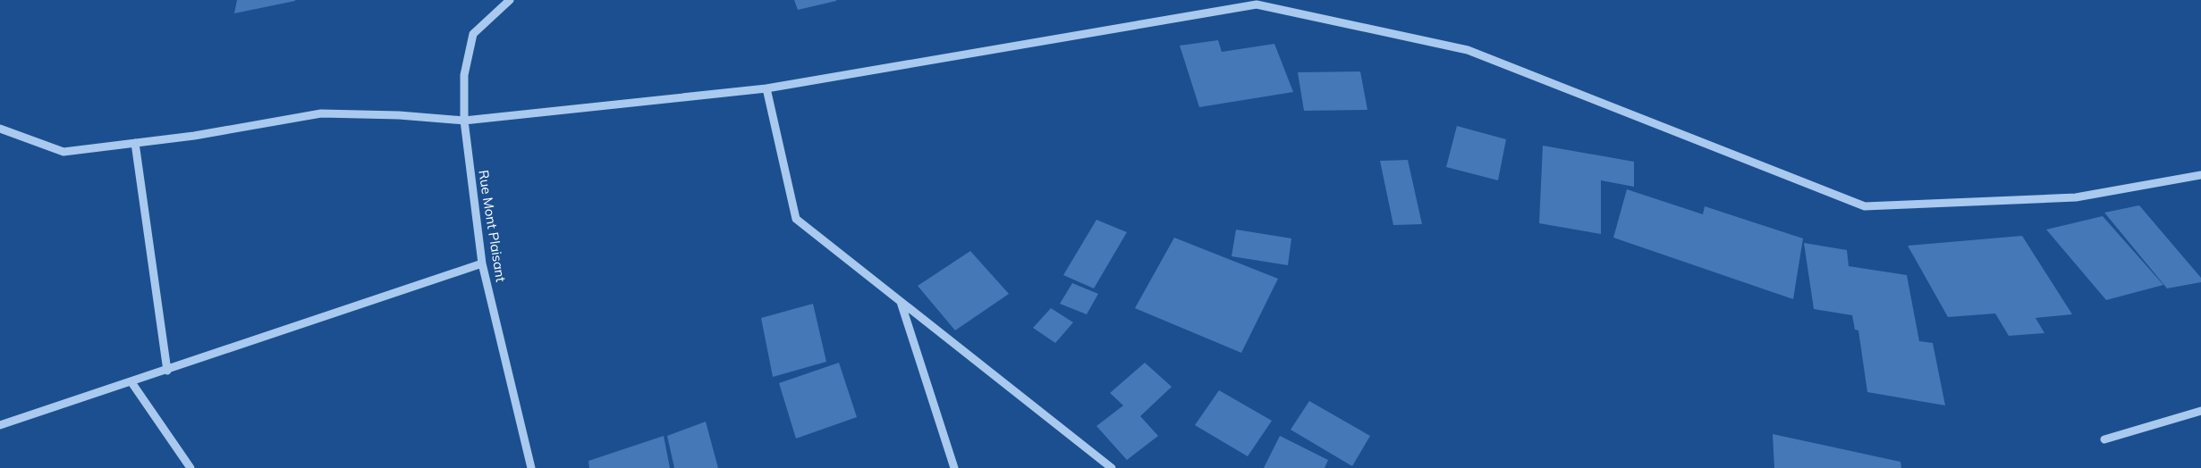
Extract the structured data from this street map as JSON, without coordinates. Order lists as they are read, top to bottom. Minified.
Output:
{"streets":{"street":["Rue Mont Plaisant"]}}
